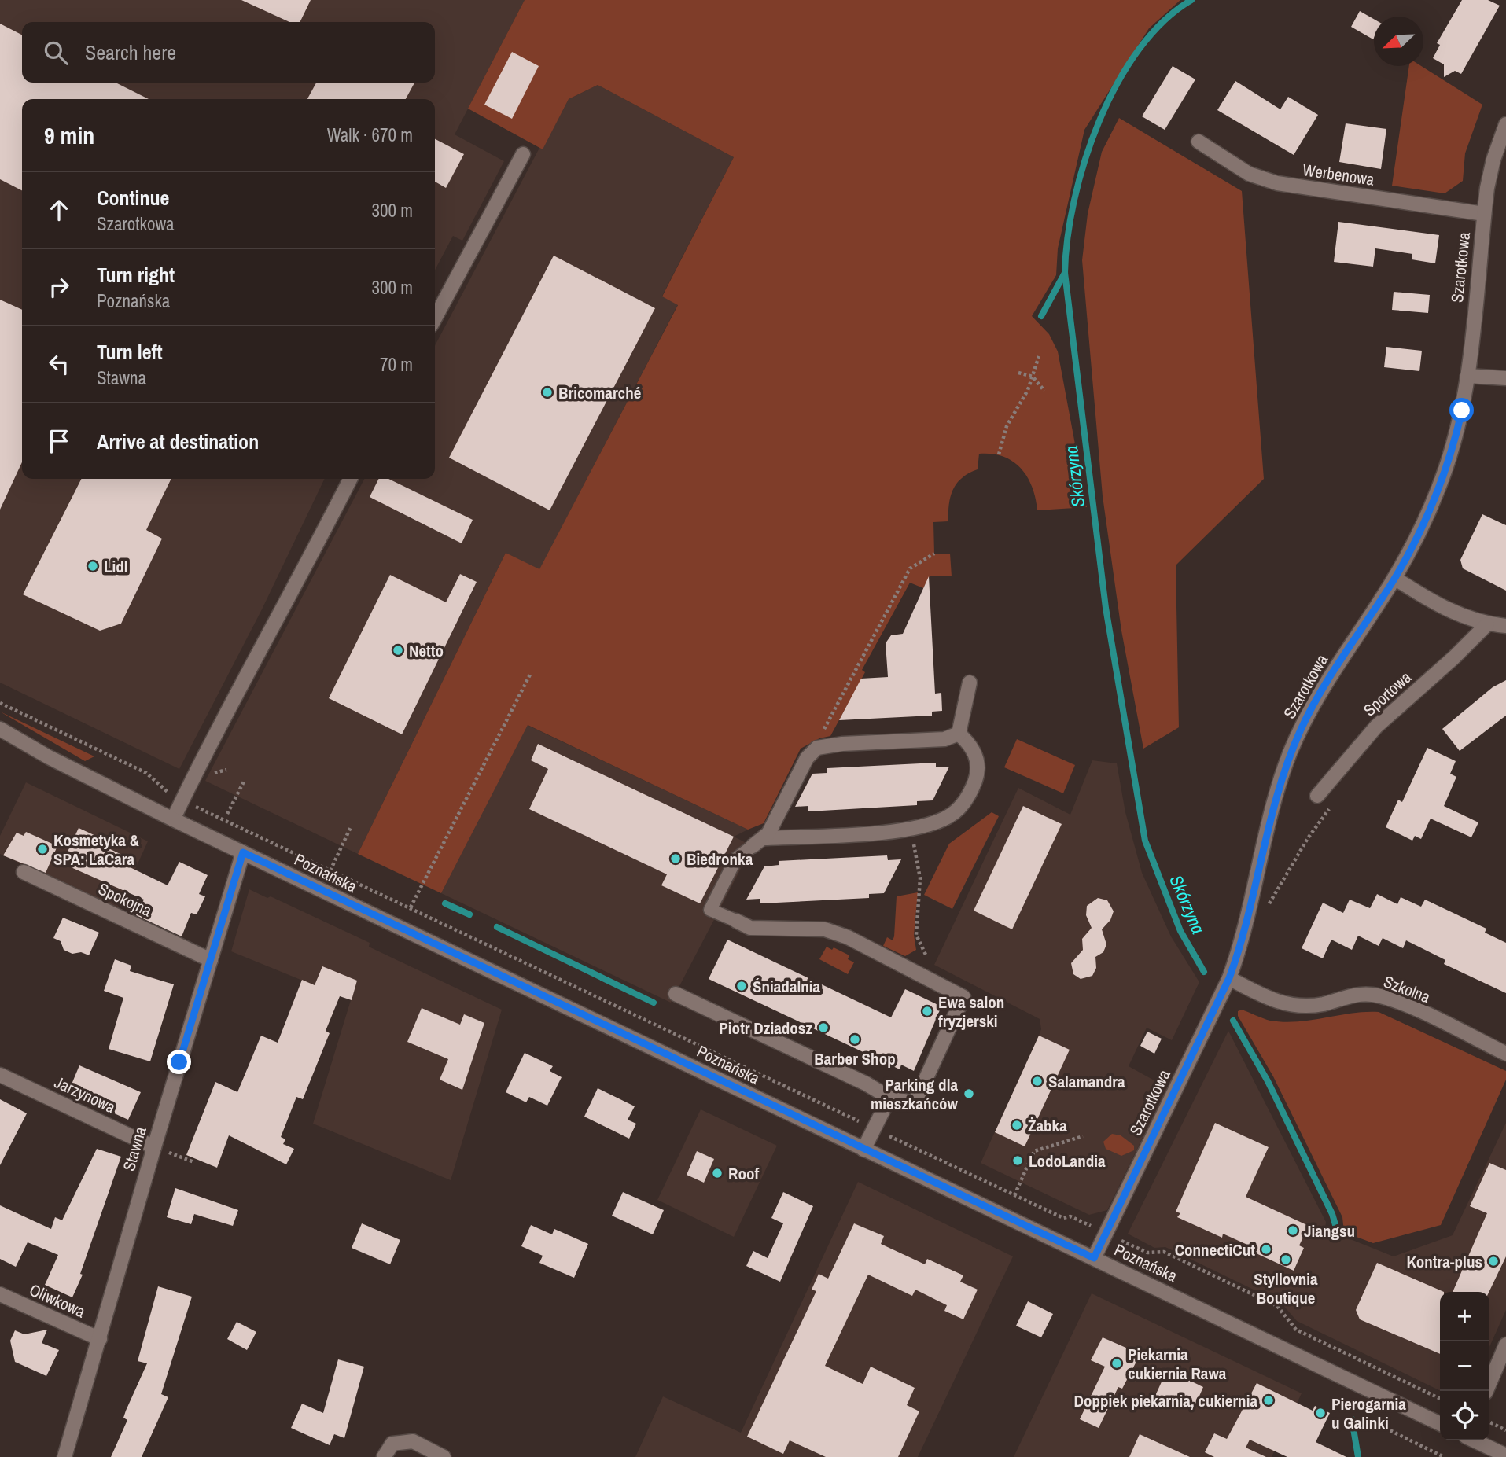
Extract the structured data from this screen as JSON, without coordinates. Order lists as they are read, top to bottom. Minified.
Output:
{"streets":{"street":["Werbenowa","Szarotkowa","Sportowa","Poznańska","Spokojna","Szkolna","Jarzynowa","Stawna","Oliwkowa"]},"crossings":[["Werbenowa","Szarotkowa"],["Szarotkowa","Poznańska"],["Szarotkowa","Szkolna"],["Poznańska","Stawna"],["Spokojna","Stawna"],["Jarzynowa","Stawna"],["Stawna","Oliwkowa"]],"water":["Skórzyna"],"places":["Bricomarché","Lidl","Netto","Kosmetyka & SPA: LaCara","Biedronka","Śniadalnia","Ewa salon fryzjerski","Piotr Dziadosz","Barber Shop","Salamandra","Parking dla mieszkańców","Żabka","LodoLandia","Roof","Jiangsu","ConnectiCut","Styllovnia Boutique","Kontra-plus","Piekarnia cukiernia Rawa","Doppiek piekarnia, cukiernia","Pierogarnia u Galinki"],"north":"bottom left","page":{"search":"Search here","heading":["9 min","Walk · 670 m"],"list":[["Continue","Szarotkowa","300 m"],["Turn right","Poznańska","300 m"],["Turn left","Stawna","70 m"],"Arrive at destination"],"map_buttons":["+","−"]}}
